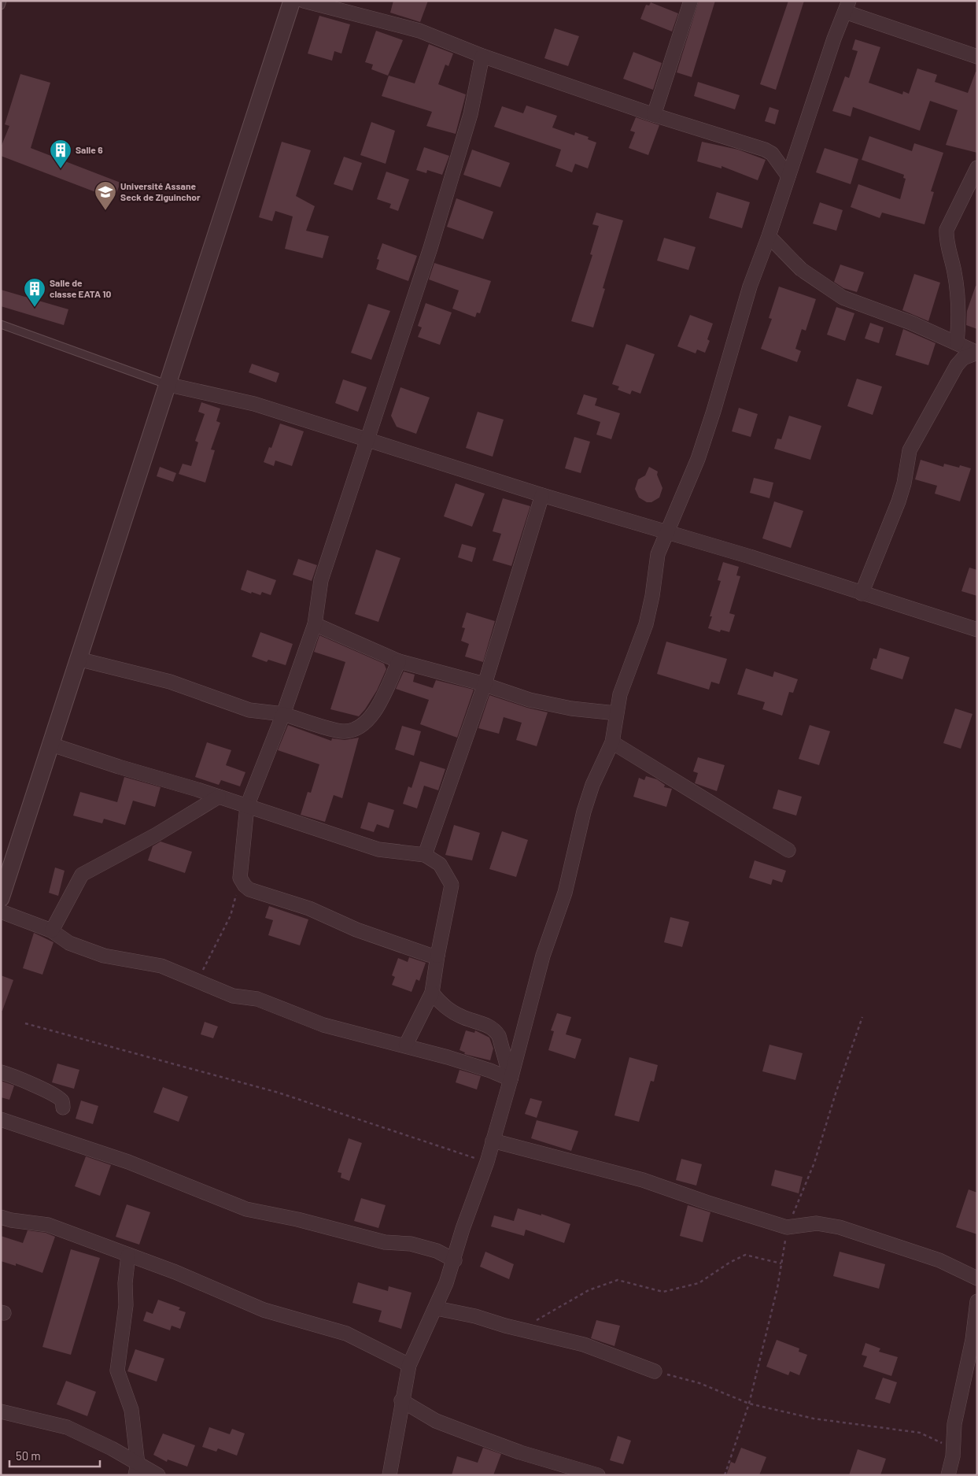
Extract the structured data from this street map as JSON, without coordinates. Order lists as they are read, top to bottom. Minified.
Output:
{"places":{"building":["Salle 6","Salle de classe EATA 10"],"school or university":["Université Assane Seck de Ziguinchor"]},"scale_bar":"50 m"}
